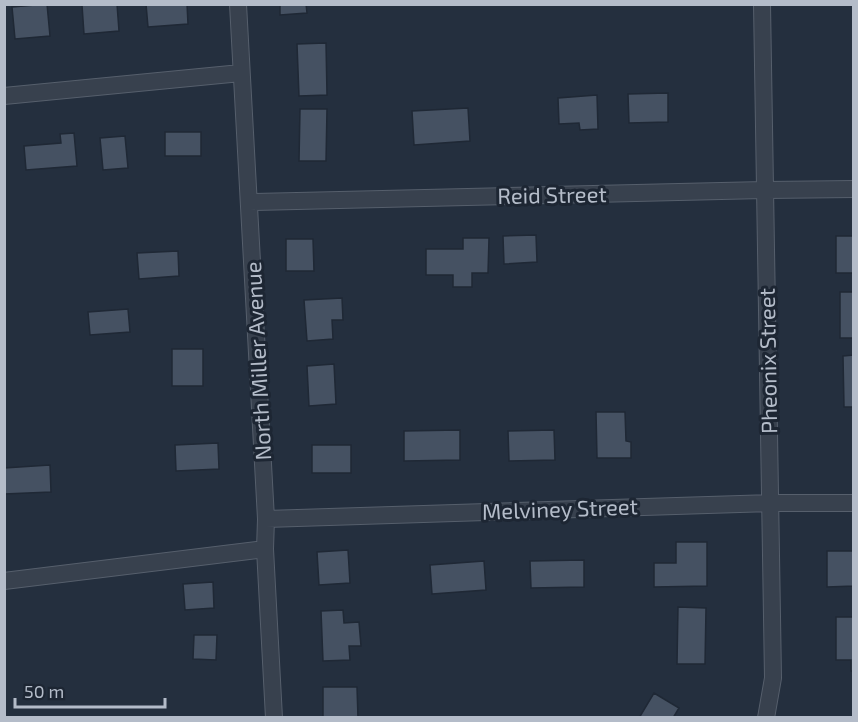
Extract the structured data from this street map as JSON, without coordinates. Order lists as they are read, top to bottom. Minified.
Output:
{"streets":{"street":["Reid Street","North Miller Avenue","Pheonix Street","Melviney Street"]},"crossings":[["Reid Street","North Miller Avenue"],["Reid Street","Pheonix Street"],["North Miller Avenue","Melviney Street"],["Pheonix Street","Melviney Street"]],"scale_bar":"50 m"}
